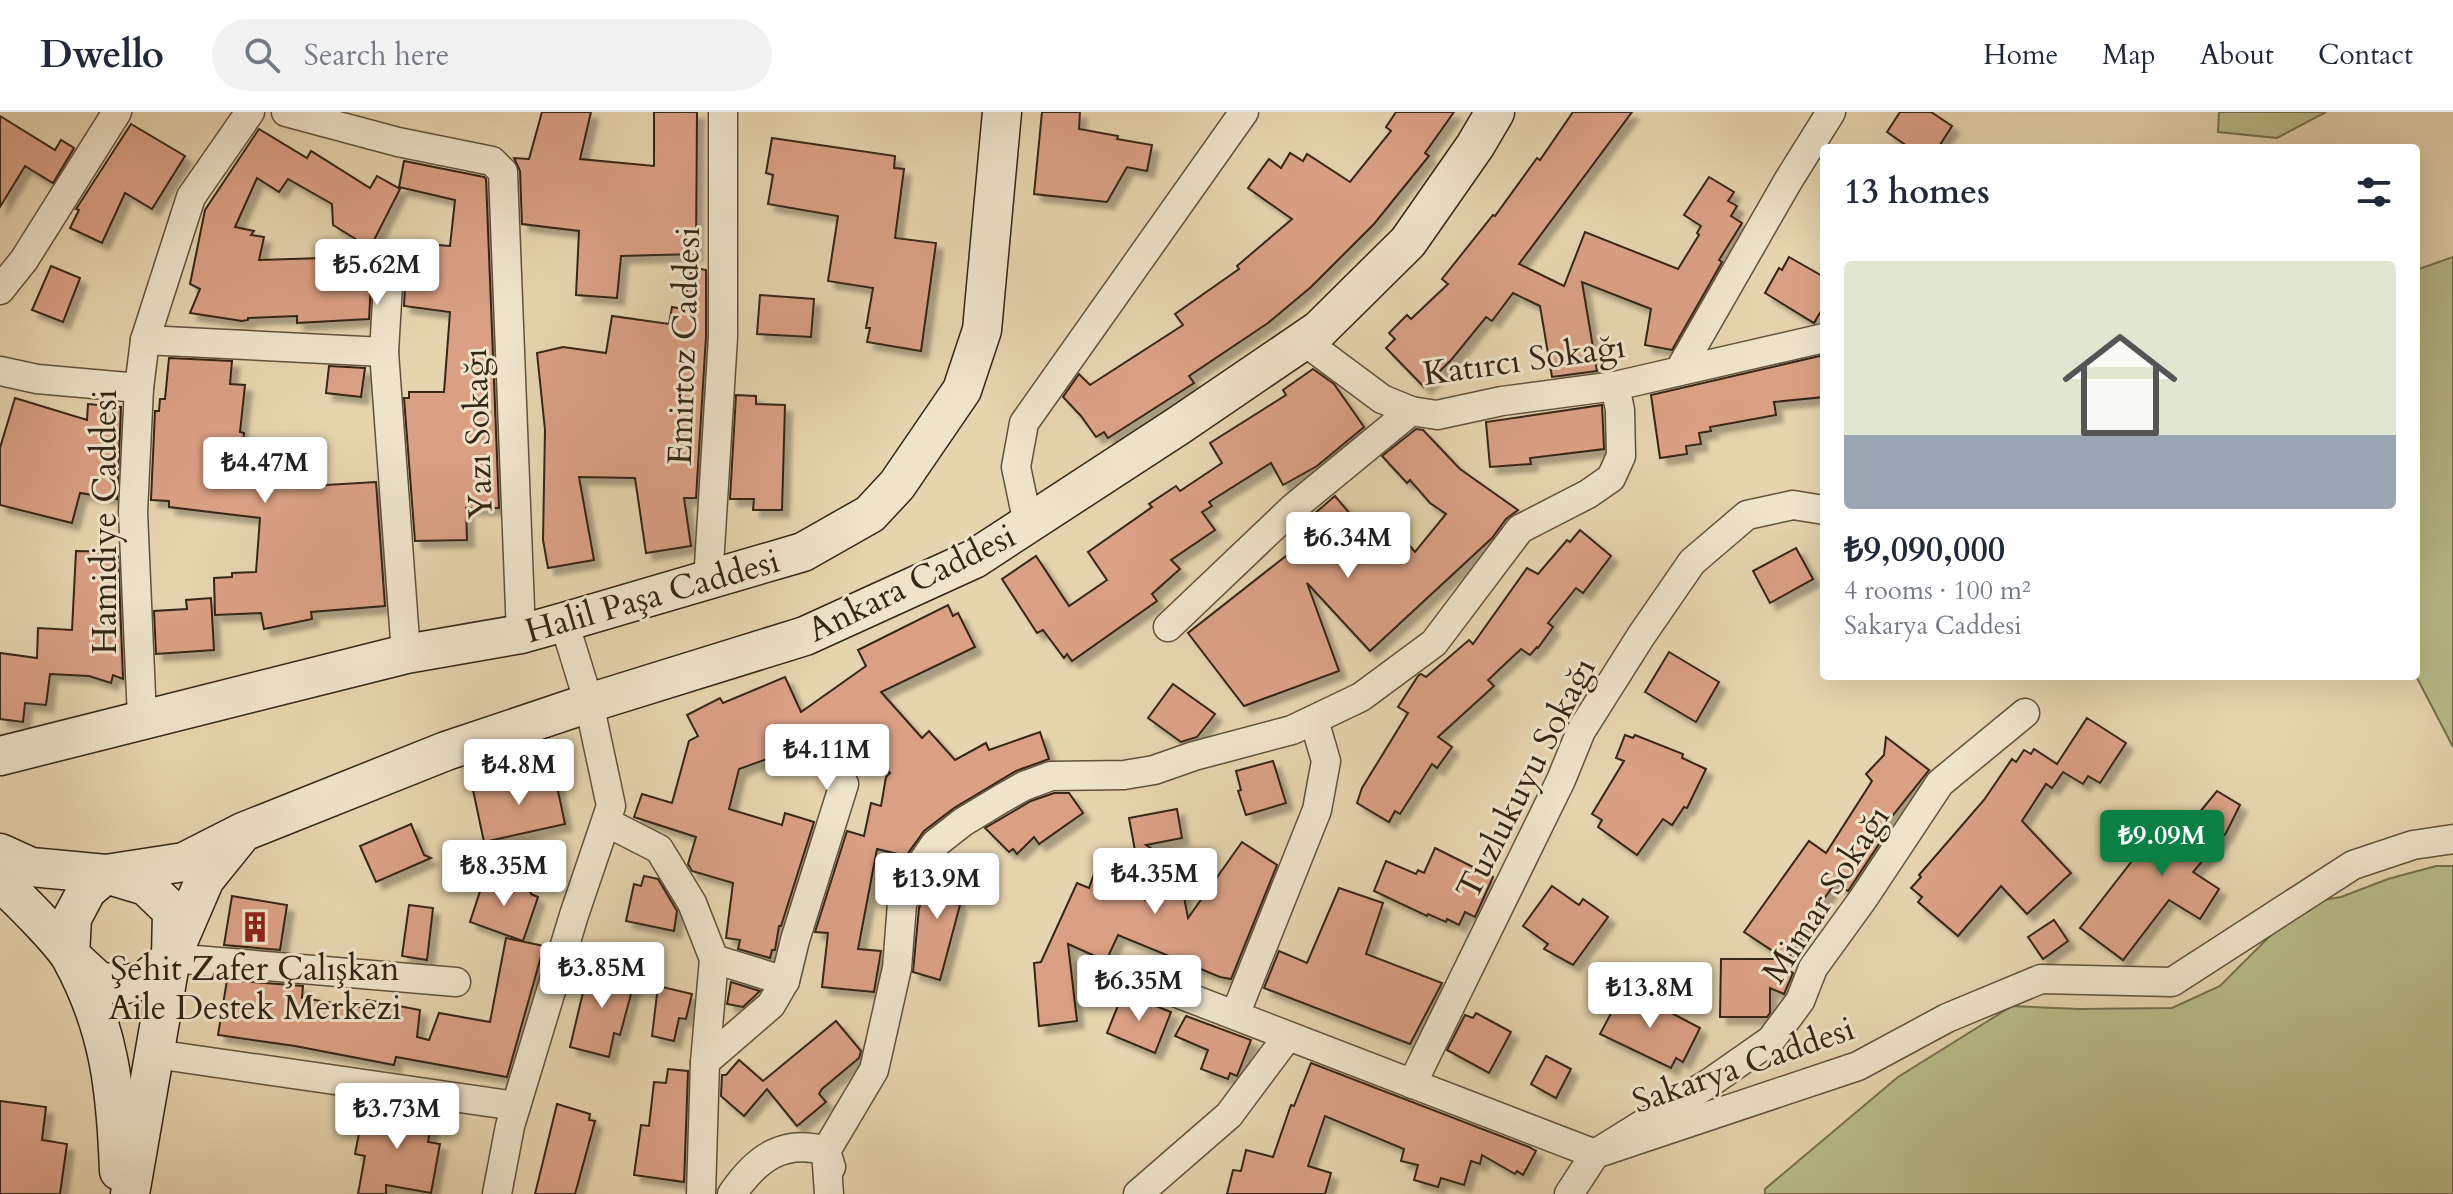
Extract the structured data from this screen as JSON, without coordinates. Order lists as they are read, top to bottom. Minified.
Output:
{"streets":{"street":["Emirtoz Caddesi","Katırcı Sokağı","Yazı Sokağı","Hamidiye Caddesi","Ankara Caddesi","Halil Paşa Caddesi","Tuzlukuyu Sokağı","Mimar Sokağı","Sakarya Caddesi"]},"crossings":[["Emirtoz Caddesi","Halil Paşa Caddesi"],["Katırcı Sokağı","Ankara Caddesi"],["Yazı Sokağı","Halil Paşa Caddesi"],["Hamidiye Caddesi","Halil Paşa Caddesi"],["Mimar Sokağı","Sakarya Caddesi"]],"places":{"building":["Şehit Zafer Çalışkan Aile Destek Merkezi"]},"page":{"header":"Dwello","search":"Search here","nav":["Home","Map","About","Contact"],"heading":"13 homes","price":["₺5.62M","₺4.47M","₺6.34M","₺4.11M","₺4.8M","₺9.09M","₺8.35M","₺4.35M","₺13.9M","₺3.85M","₺6.35M","₺13.8M","₺3.73M"],"list":[{"name":"₺9,090,000","note":"4 rooms · 100 m² · Sakarya Caddesi"}]}}
